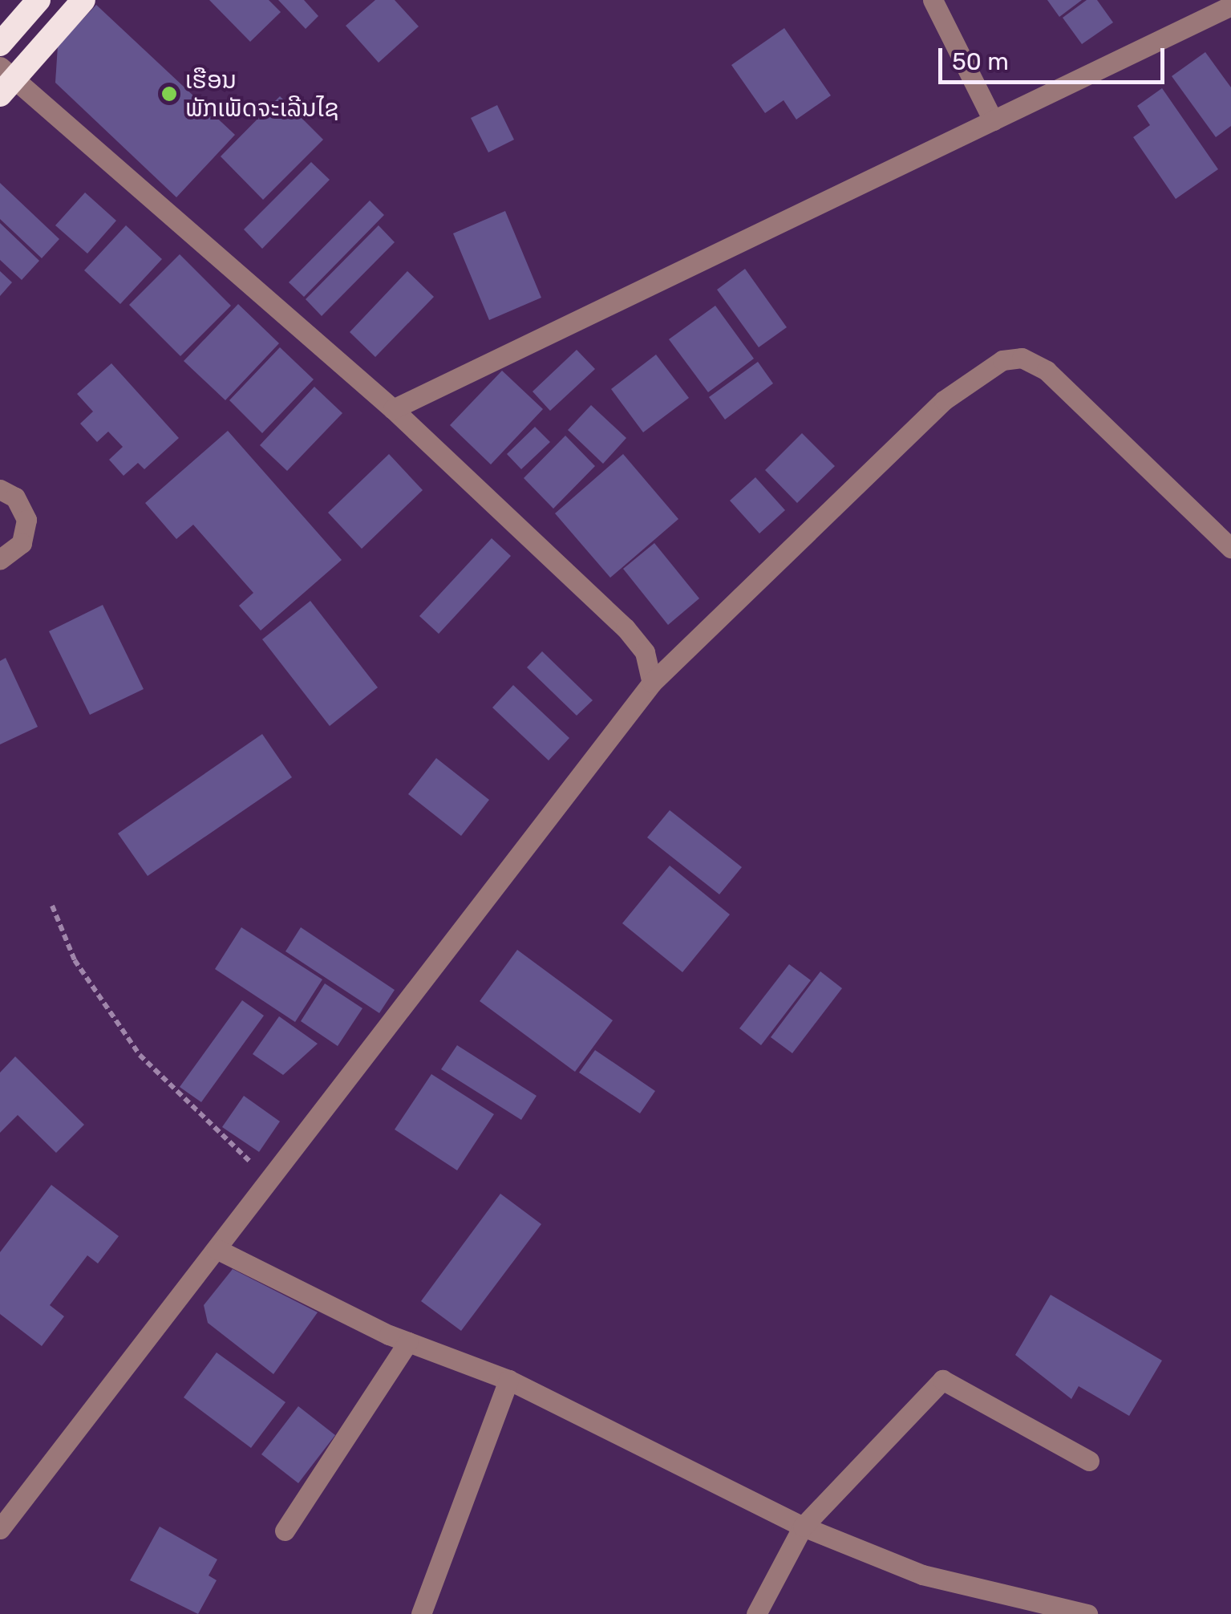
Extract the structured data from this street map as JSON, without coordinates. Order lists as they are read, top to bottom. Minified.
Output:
{"places":["ເຮືອນ ພັກເພັດຈະເລີນໄຊ"],"scale_bar":"50 m"}
